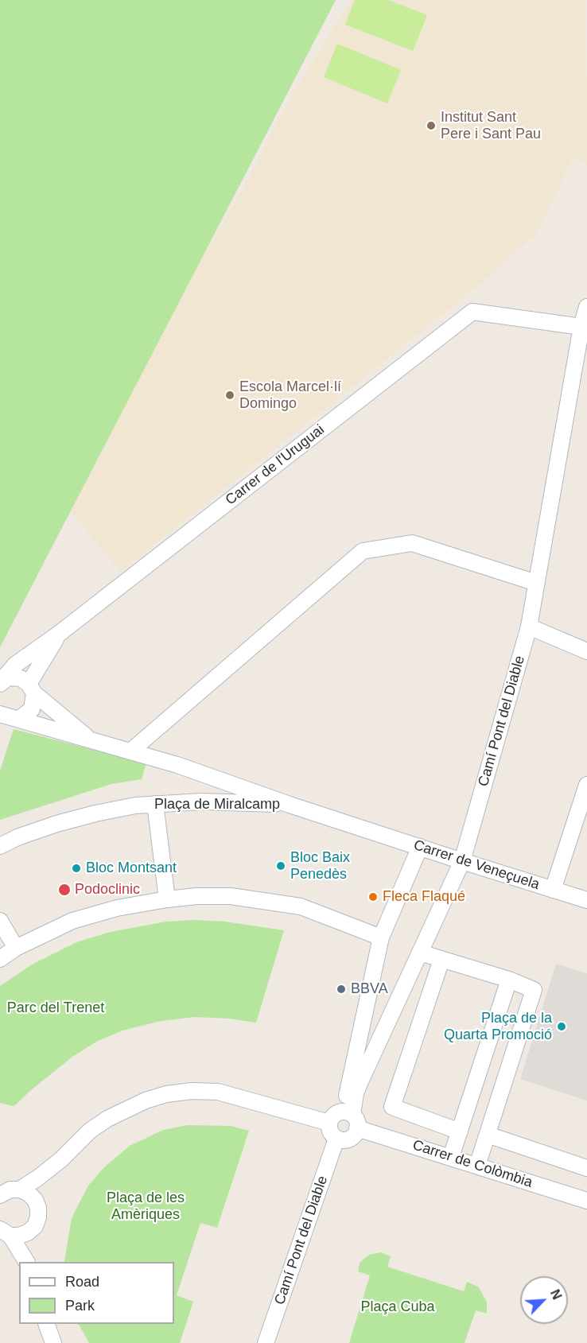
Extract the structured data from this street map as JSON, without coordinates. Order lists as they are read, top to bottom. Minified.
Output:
{"streets":{"street":["Carrer de l'Uruguai","Camí Pont del Diable","Plaça de Miralcamp","Carrer de Veneçuela","Carrer de Colòmbia"]},"crossings":[["Carrer de l'Uruguai","Camí Pont del Diable"],["Camí Pont del Diable","Carrer de Veneçuela"],["Camí Pont del Diable","Carrer de Colòmbia"],["Plaça de Miralcamp","Carrer de Veneçuela"]],"parks":["Parc del Trenet","Plaça de les Amèriques","Plaça Cuba"],"places":["Institut Sant Pere i Sant Pau","Escola Marcel·lí Domingo","Bloc Baix Penedès","Bloc Montsant","Podoclinic","Fleca Flaqué","BBVA","Plaça de la Quarta Promoció"],"legend":["Road","Park"],"north":"top right"}
